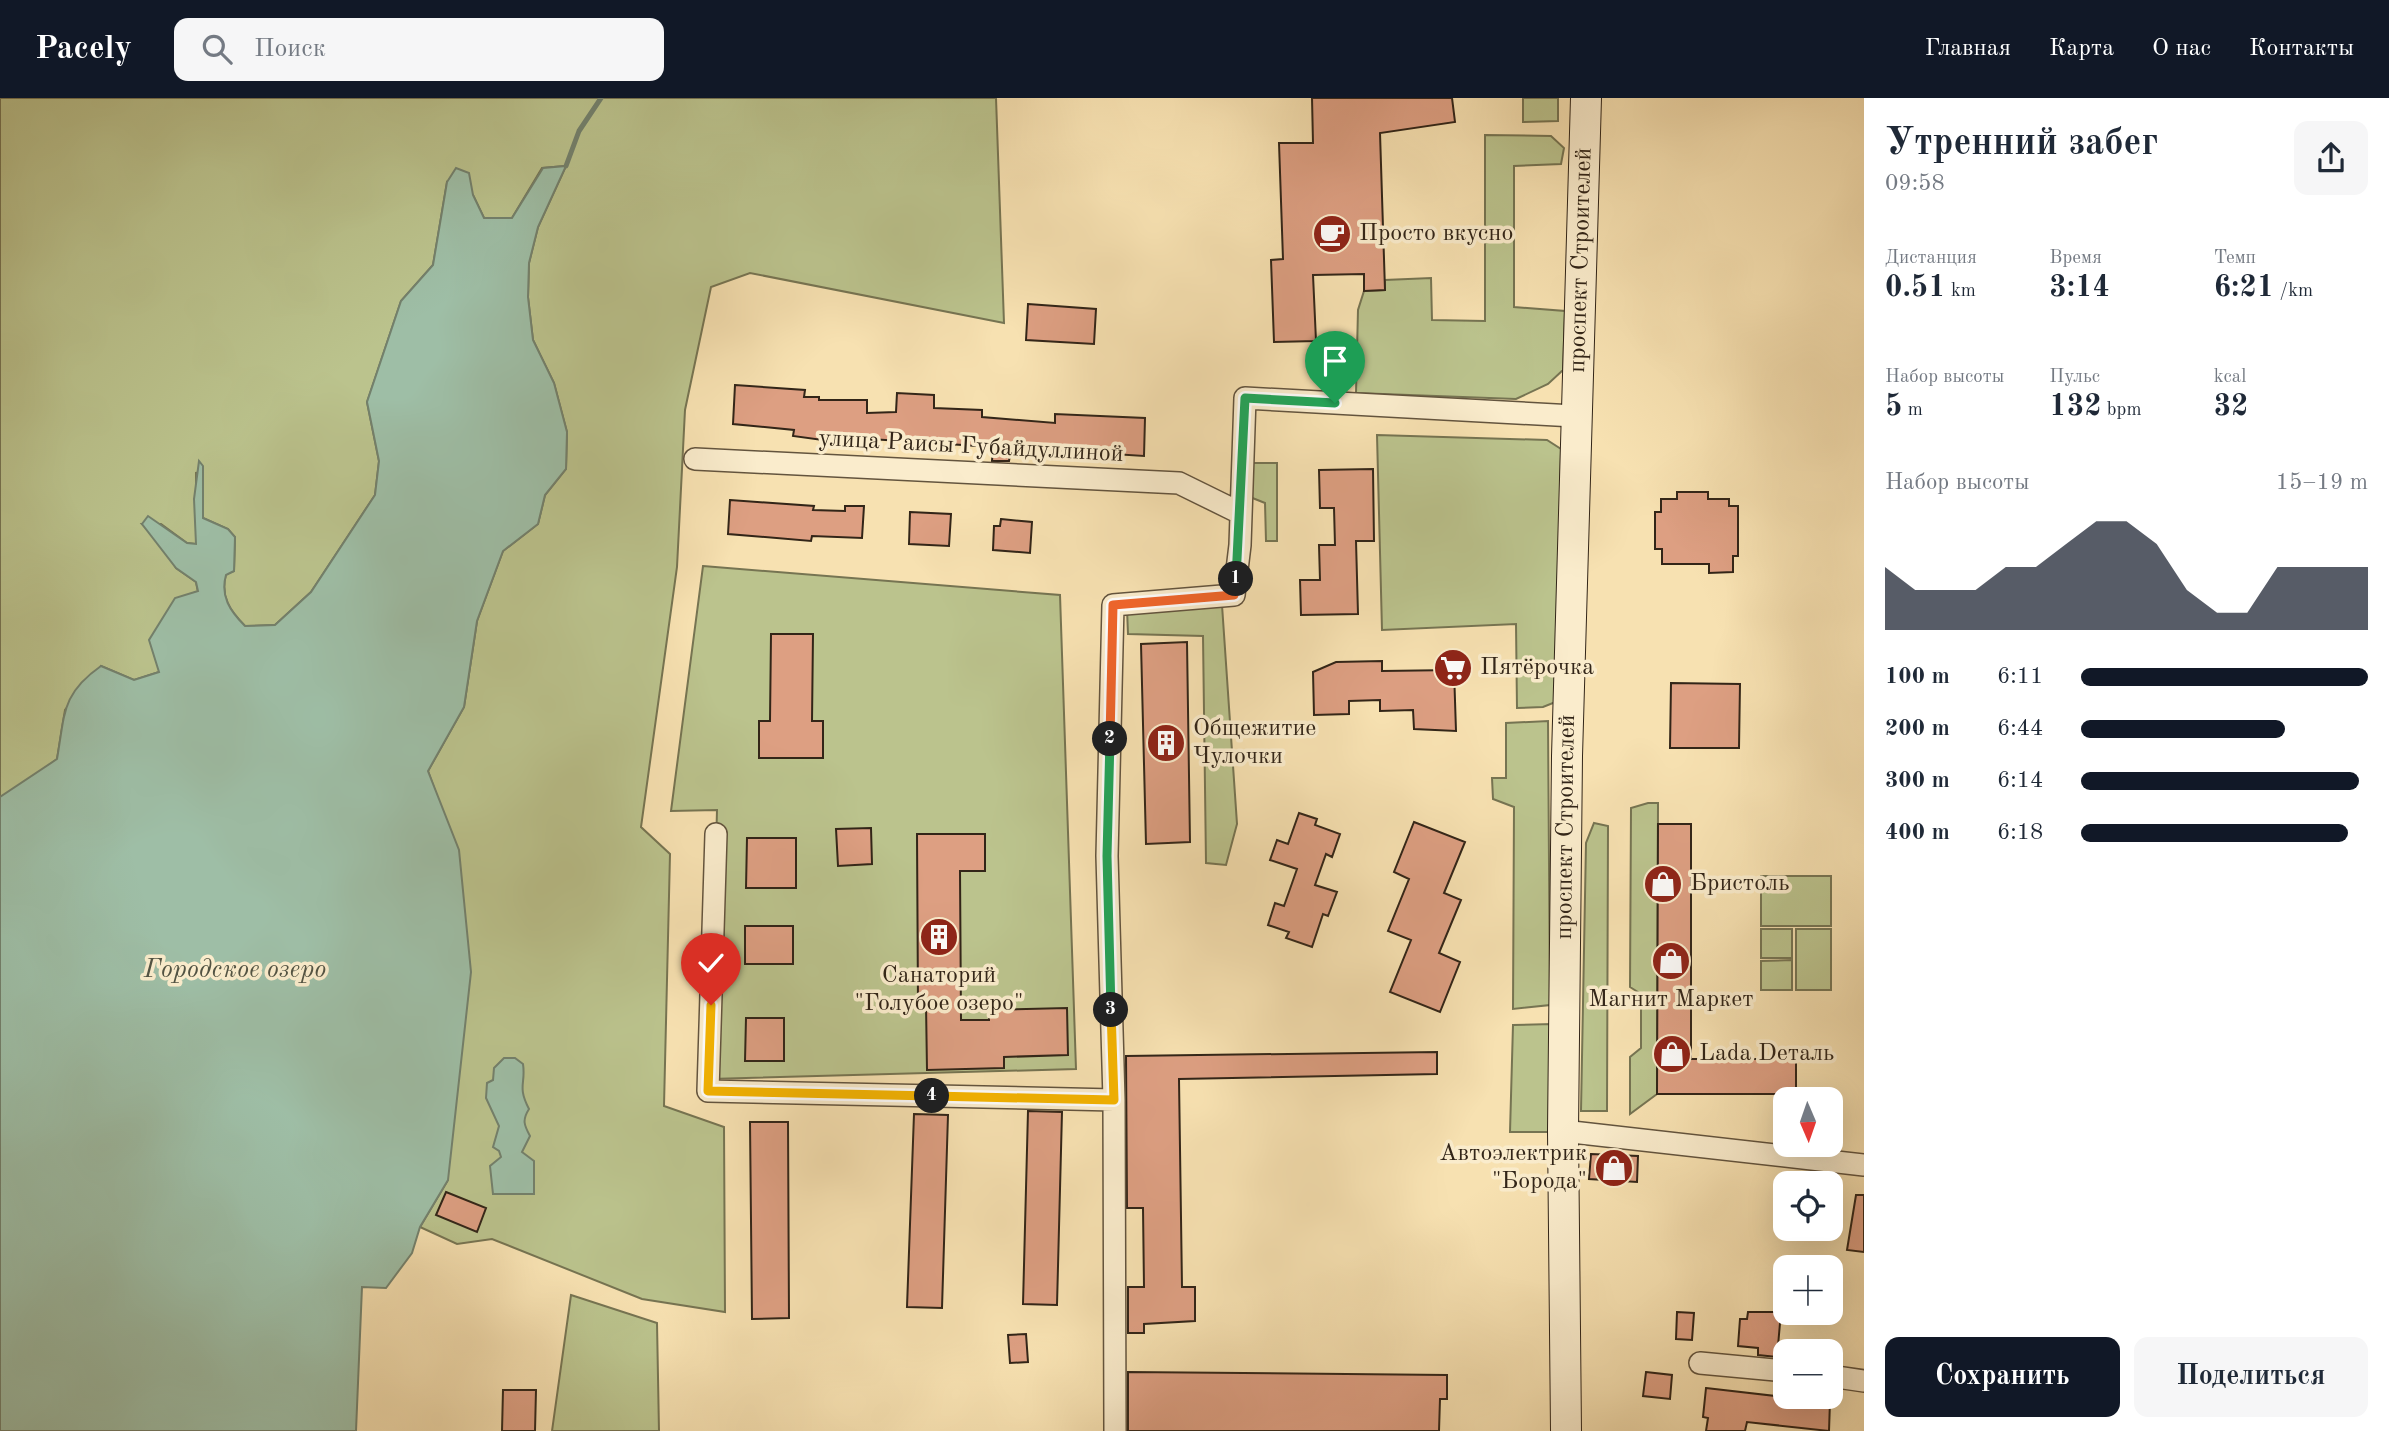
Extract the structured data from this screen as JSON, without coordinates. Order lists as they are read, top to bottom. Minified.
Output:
{"streets":{"street":["проспект Строителей","улица Раисы Губайдуллиной"]},"water":["Городское озеро"],"places":{"cafe":["Просто вкусно"],"supermarket":["Пятёрочка"],"building":["Общежитие Чулочки","Санаторий \"Голубое озеро\""],"shop":["Бристоль","Магнит Маркет","Lada Dеталь","Автоэлектрик \"Борода\""]},"north":"bottom","page":{"header":"Pacely","search":"Поиск","nav":["Главная","Карта","О нас","Контакты"],"heading":["Утренний забег","09:58"],"stats":[["Дистанция","0.51 km"],["Время","3:14"],["Темп","6:21 /km"],["Набор высоты","5 m"],["Пульс","132 bpm"],["kcal","32"]],"chart":["Набор высоты","15–19 m"],"pins":["1","2","3","4"],"list":[{"name":"100 m","note":"6:11"},{"name":"200 m","note":"6:44"},{"name":"300 m","note":"6:14"},{"name":"400 m","note":"6:18"}],"map_buttons":["+","−"],"buttons":["Сохранить","Поделиться"]}}
